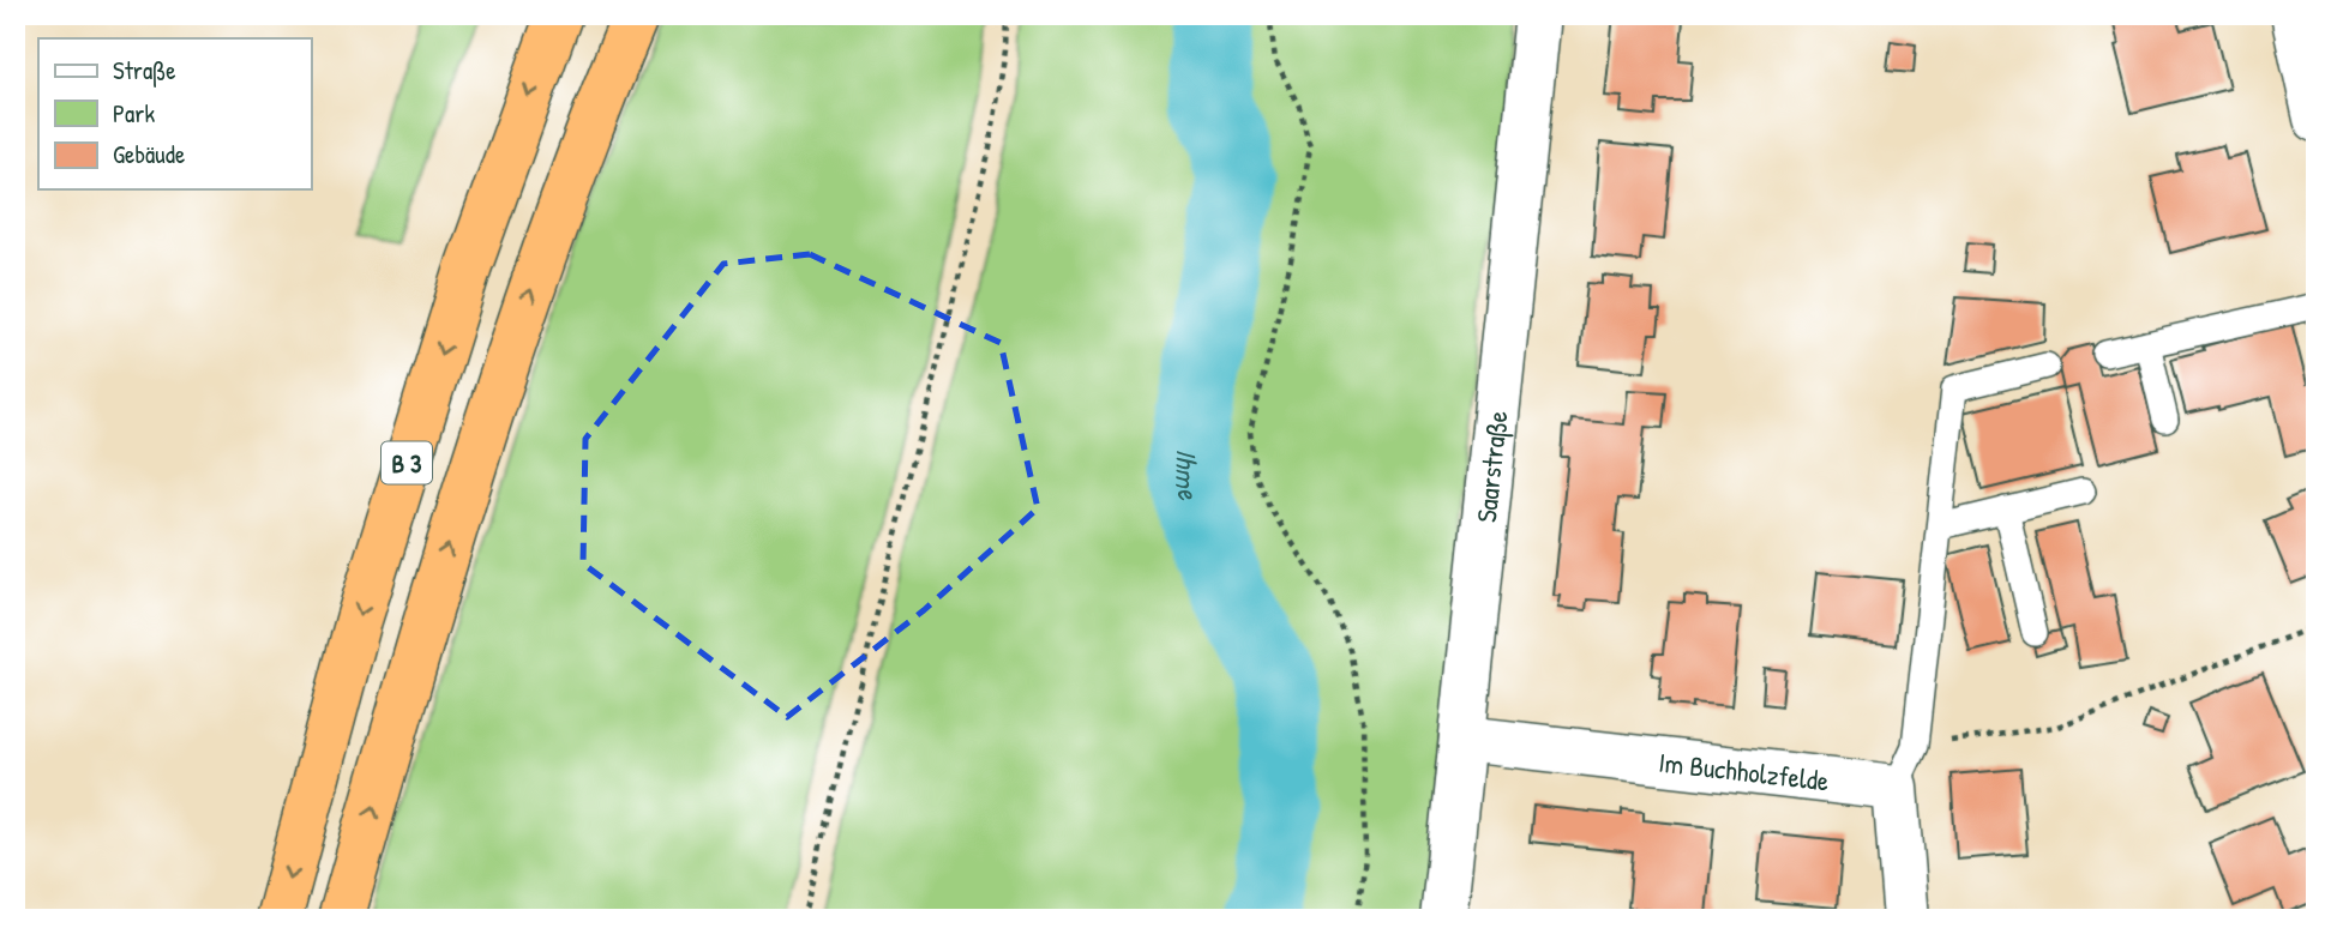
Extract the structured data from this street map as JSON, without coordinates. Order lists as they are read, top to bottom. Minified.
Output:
{"streets":{"highway":["B 3"],"street":["Saarstraße","Im Buchholzfelde"]},"crossings":[["Saarstraße","Im Buchholzfelde"]],"water":["Ihme"],"legend":["Straße","Park","Gebäude"]}
